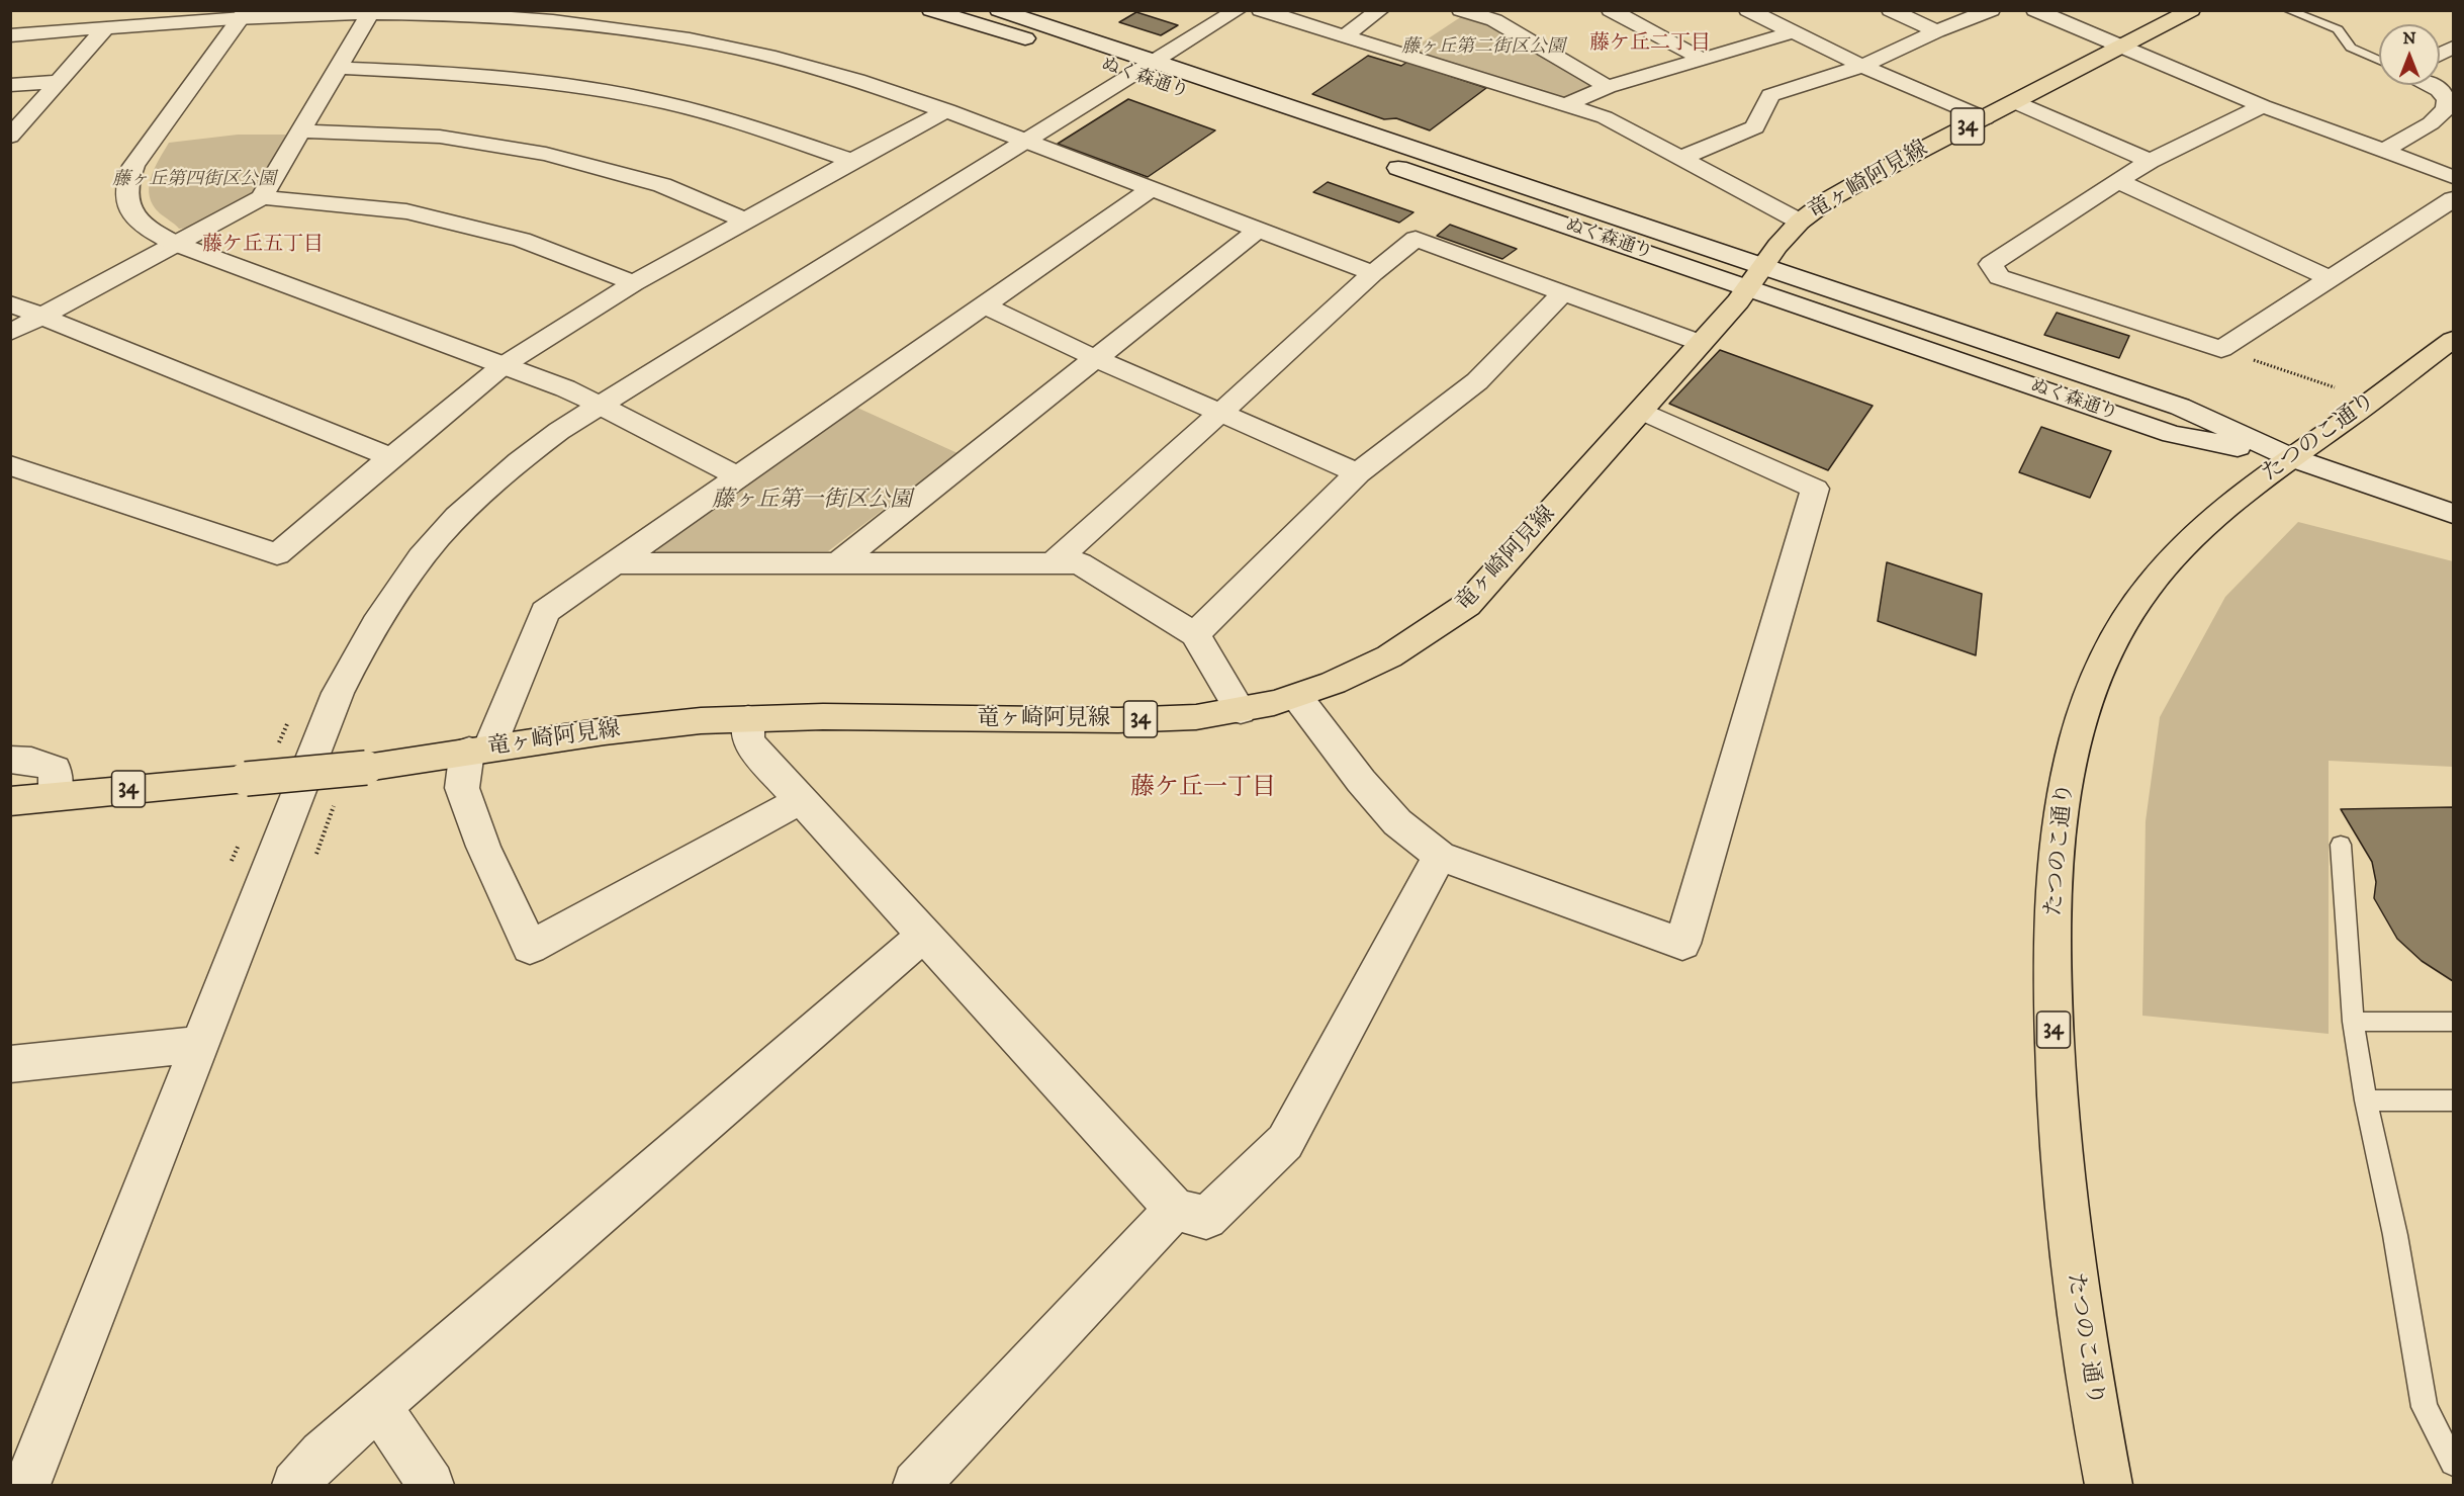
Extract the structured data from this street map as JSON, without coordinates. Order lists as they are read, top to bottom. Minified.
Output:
{"streets":{"main road":["34","竜ヶ崎阿見線","たつのこ通り"],"street":["ぬく森通り"]},"crossings":[["ぬく森通り","竜ヶ崎阿見線"],["ぬく森通り","たつのこ通り"]],"districts":["藤ケ丘二丁目","藤ケ丘五丁目","藤ケ丘一丁目"],"parks":["藤ヶ丘第二街区公園","藤ヶ丘第四街区公園","藤ヶ丘第一街区公園"],"north":"top"}
